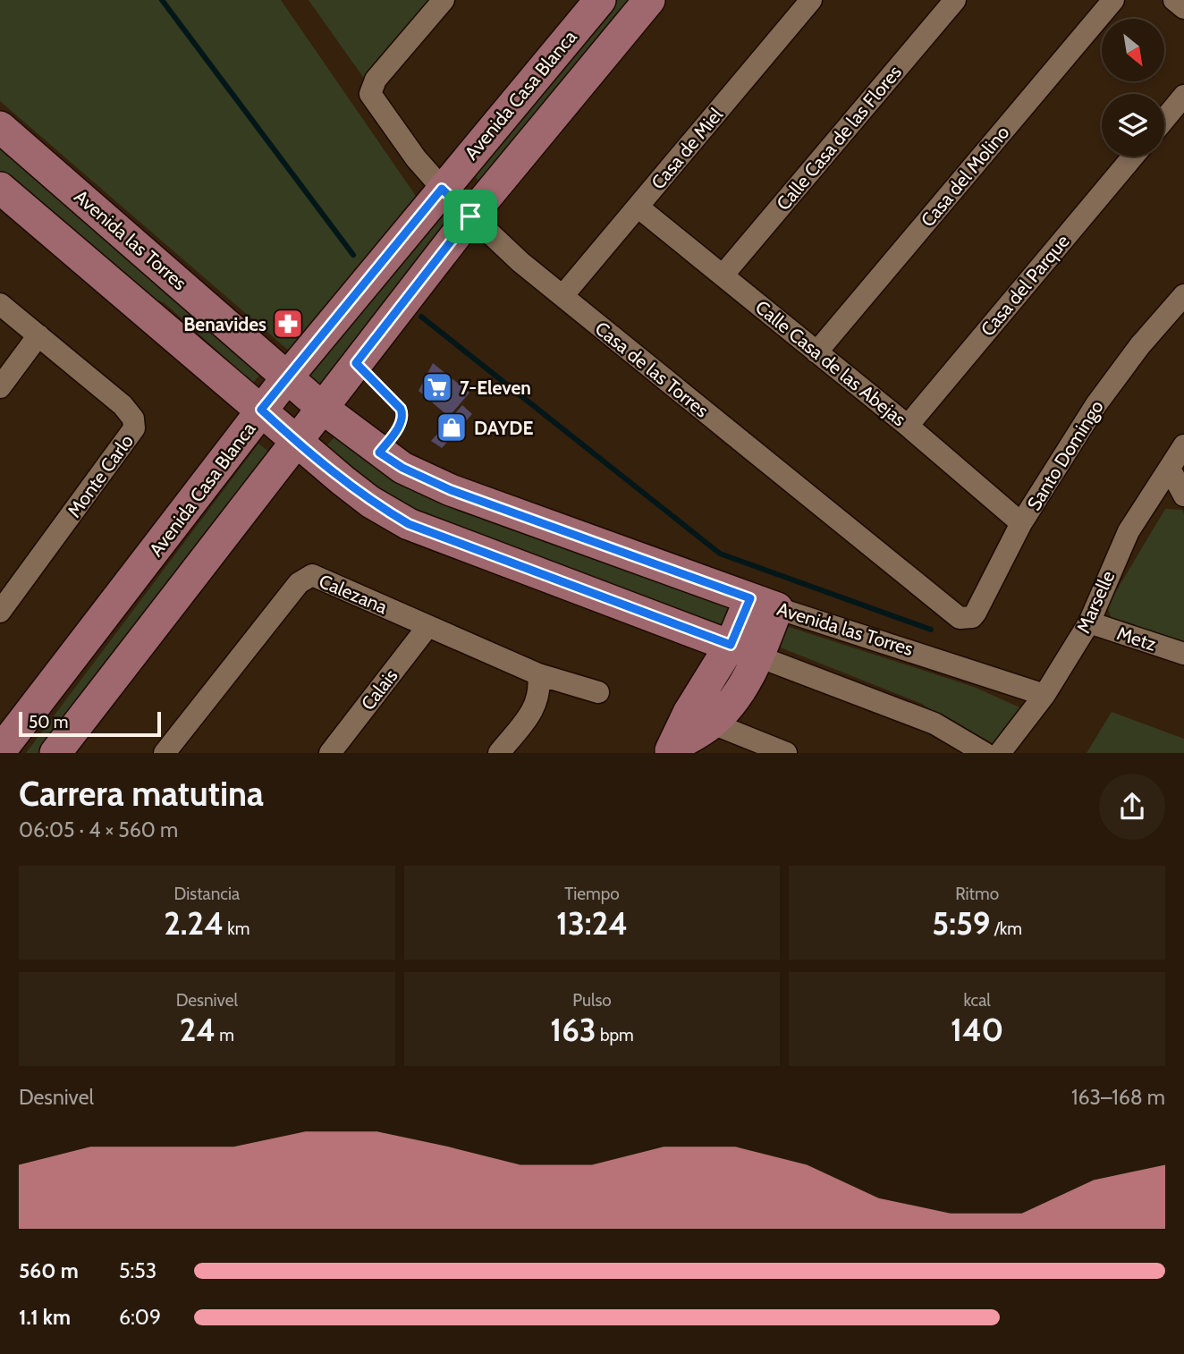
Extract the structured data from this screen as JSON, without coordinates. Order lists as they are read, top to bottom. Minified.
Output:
{"streets":{"street":["Avenida Casa Blanca","Calle Casa de las Flores","Casa de Miel","Casa del Molino","Avenida las Torres","Casa del Parque","Calle Casa de las Abejas","Casa de las Torres","Santo Domingo","Monte Carlo","Calezana","Marselle","Metz","Calais"]},"crossings":[["Avenida Casa Blanca","Avenida las Torres"],["Avenida Casa Blanca","Casa de las Torres"],["Calle Casa de las Flores","Calle Casa de las Abejas"],["Casa de Miel","Calle Casa de las Abejas"],["Casa de Miel","Casa de las Torres"],["Casa del Molino","Calle Casa de las Abejas"],["Avenida las Torres","Marselle"],["Casa del Parque","Calle Casa de las Abejas"],["Calle Casa de las Abejas","Santo Domingo"],["Casa de las Torres","Santo Domingo"],["Calezana","Calais"],["Marselle","Metz"]],"places":{"pharmacy":["Benavides"],"supermarket":["7-Eleven"],"shop":["DAYDE"]},"scale_bar":"50 m","north":"bottom right","page":{"scale":"50 m","heading":["Carrera matutina","06:05 · 4 × 560 m"],"stats":[["Distancia","2.24 km"],["Tiempo","13:24"],["Ritmo","5:59 /km"],["Desnivel","24 m"],["Pulso","163 bpm"],["kcal","140"]],"chart":["Desnivel","163–168 m"],"list":[{"name":"560 m","note":"5:53"},{"name":"1.1 km","note":"6:09"}]}}
